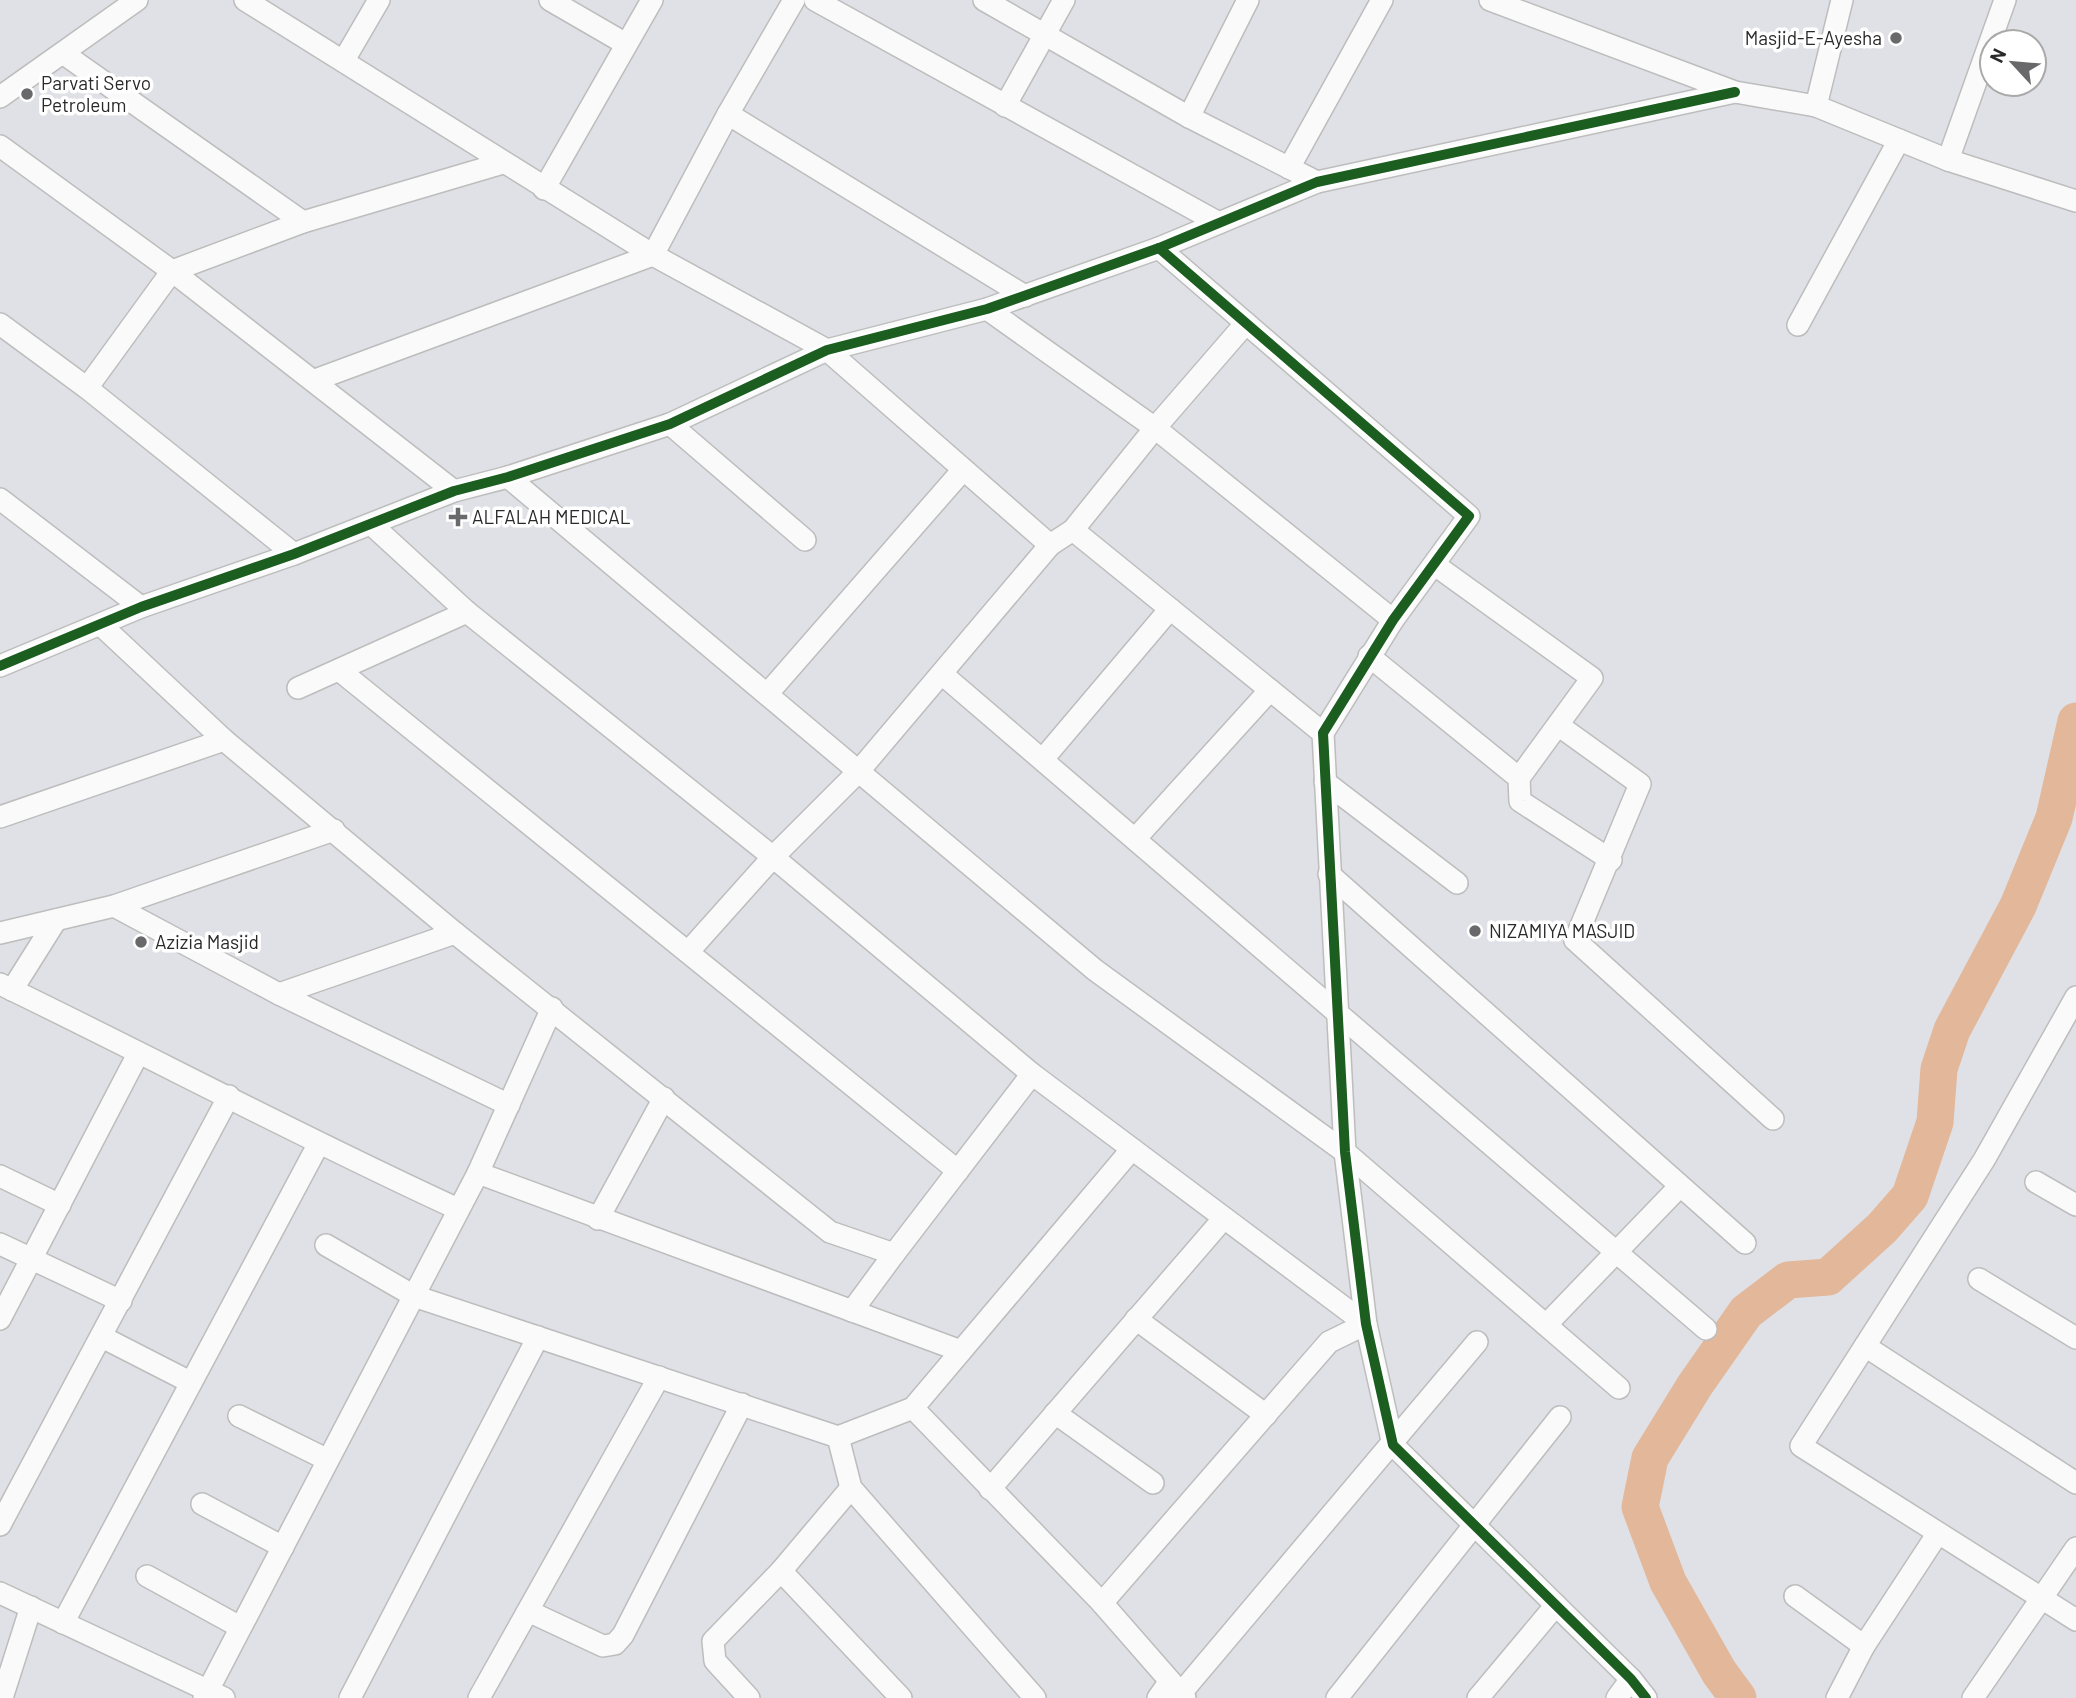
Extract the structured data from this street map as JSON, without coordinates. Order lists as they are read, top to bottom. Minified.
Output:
{"places":{"other":["Masjid-E-Ayesha","Parvati Servo Petroleum","NIZAMIYA MASJID","Azizia Masjid"],"health":["ALFALAH MEDICAL"]},"north":"top left"}
